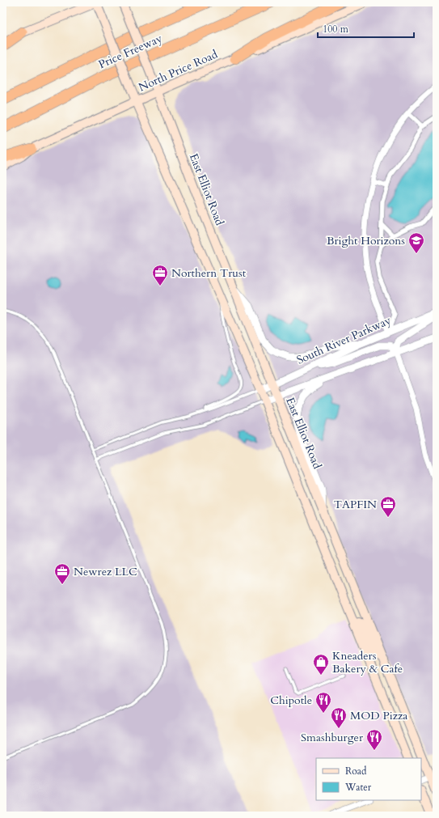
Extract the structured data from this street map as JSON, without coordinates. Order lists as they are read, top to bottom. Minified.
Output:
{"streets":{"highway":["Price Freeway"],"main road":["North Price Road","East Elliot Road"],"street":["South River Parkway"]},"crossings":[["North Price Road","East Elliot Road"],["East Elliot Road","South River Parkway"]],"places":{"school or university":["Bright Horizons"],"office":["Northern Trust","TAPFIN","Newrez LLC"],"shop":["Kneaders Bakery & Cafe"],"restaurant":["Chipotle","MOD Pizza","Smashburger"]},"legend":["Road","Water"],"scale_bar":"100 m"}
